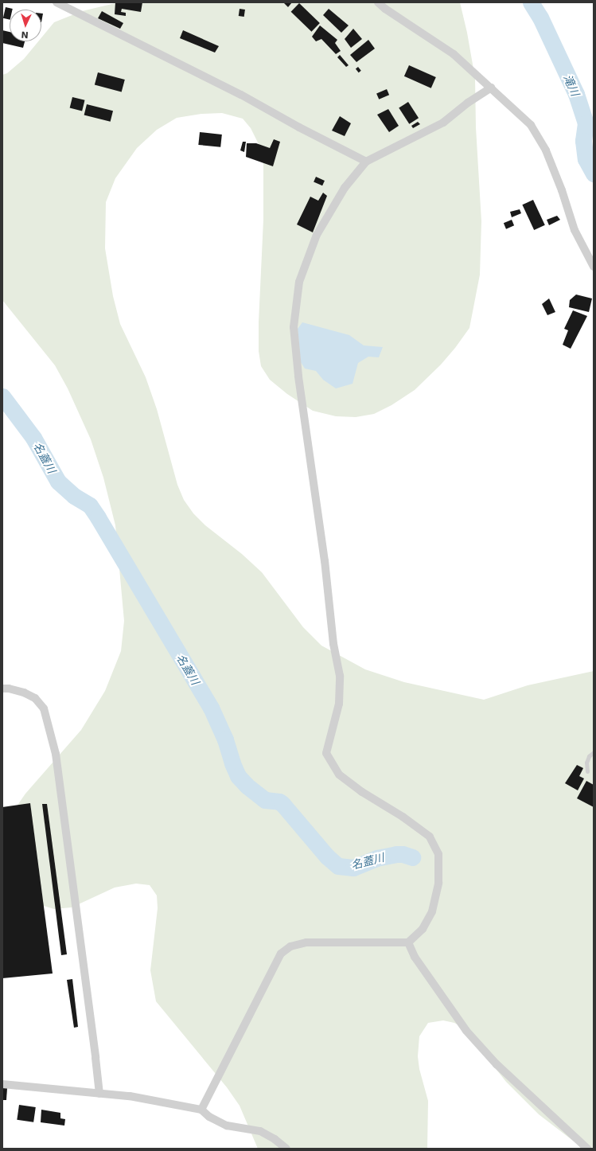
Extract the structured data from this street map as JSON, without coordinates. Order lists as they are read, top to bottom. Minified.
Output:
{"water":["滝川","名蓋川"],"north":"bottom"}
